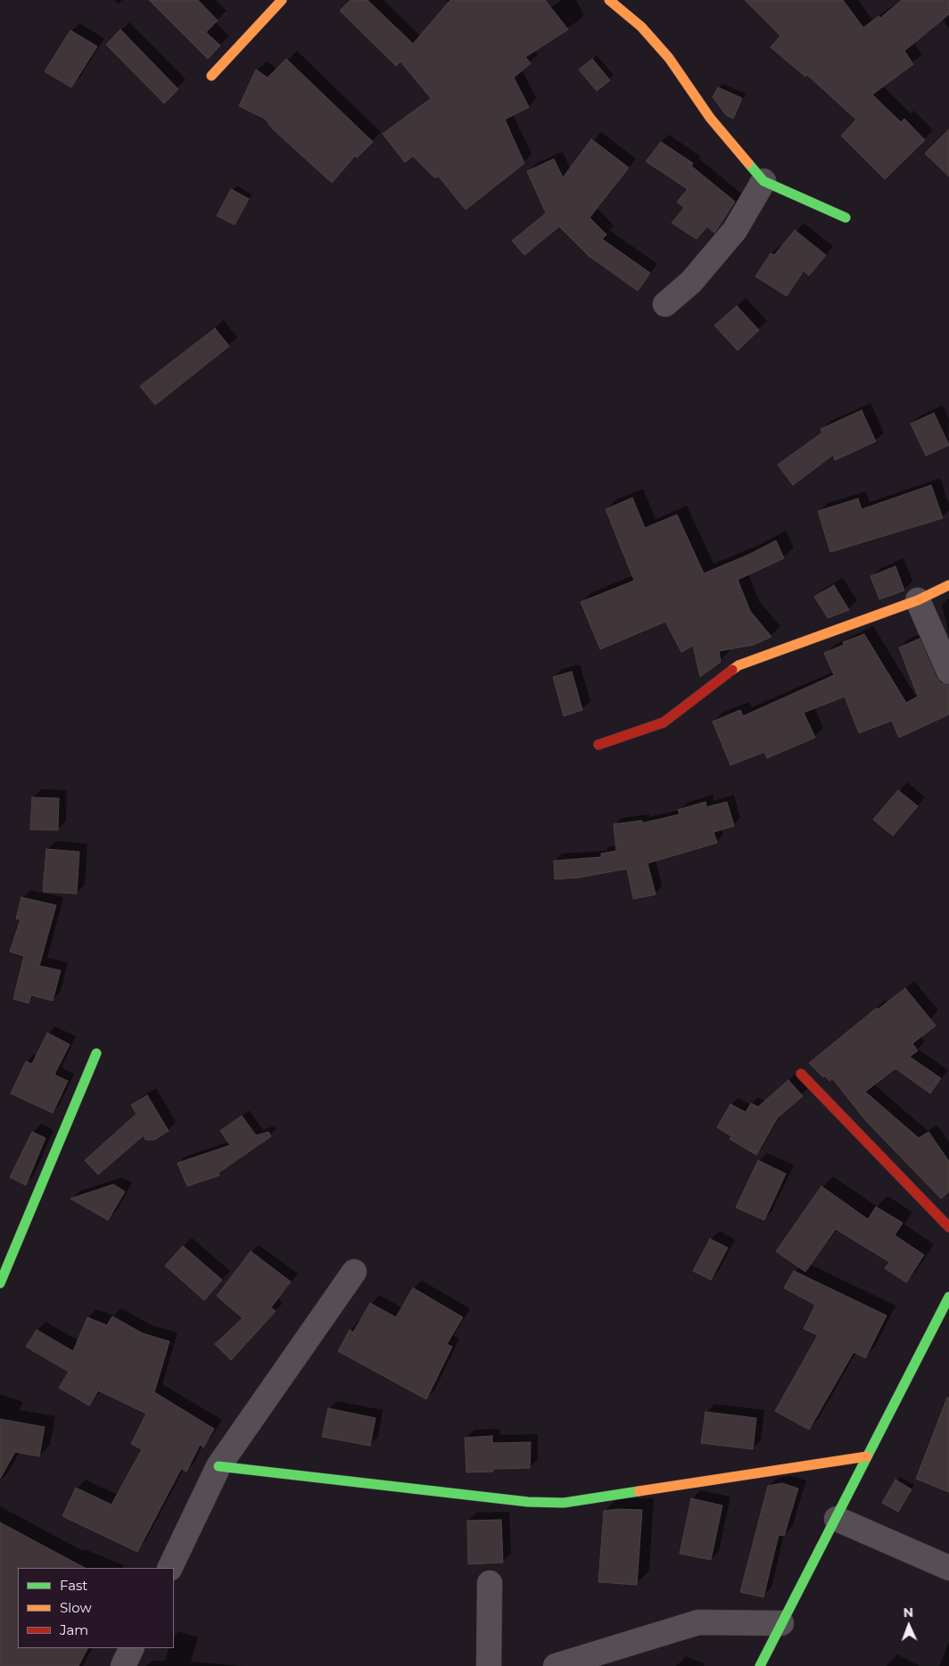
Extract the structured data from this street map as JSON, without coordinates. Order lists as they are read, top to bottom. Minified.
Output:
{"legend":["Fast","Slow","Jam"],"north":"top"}
